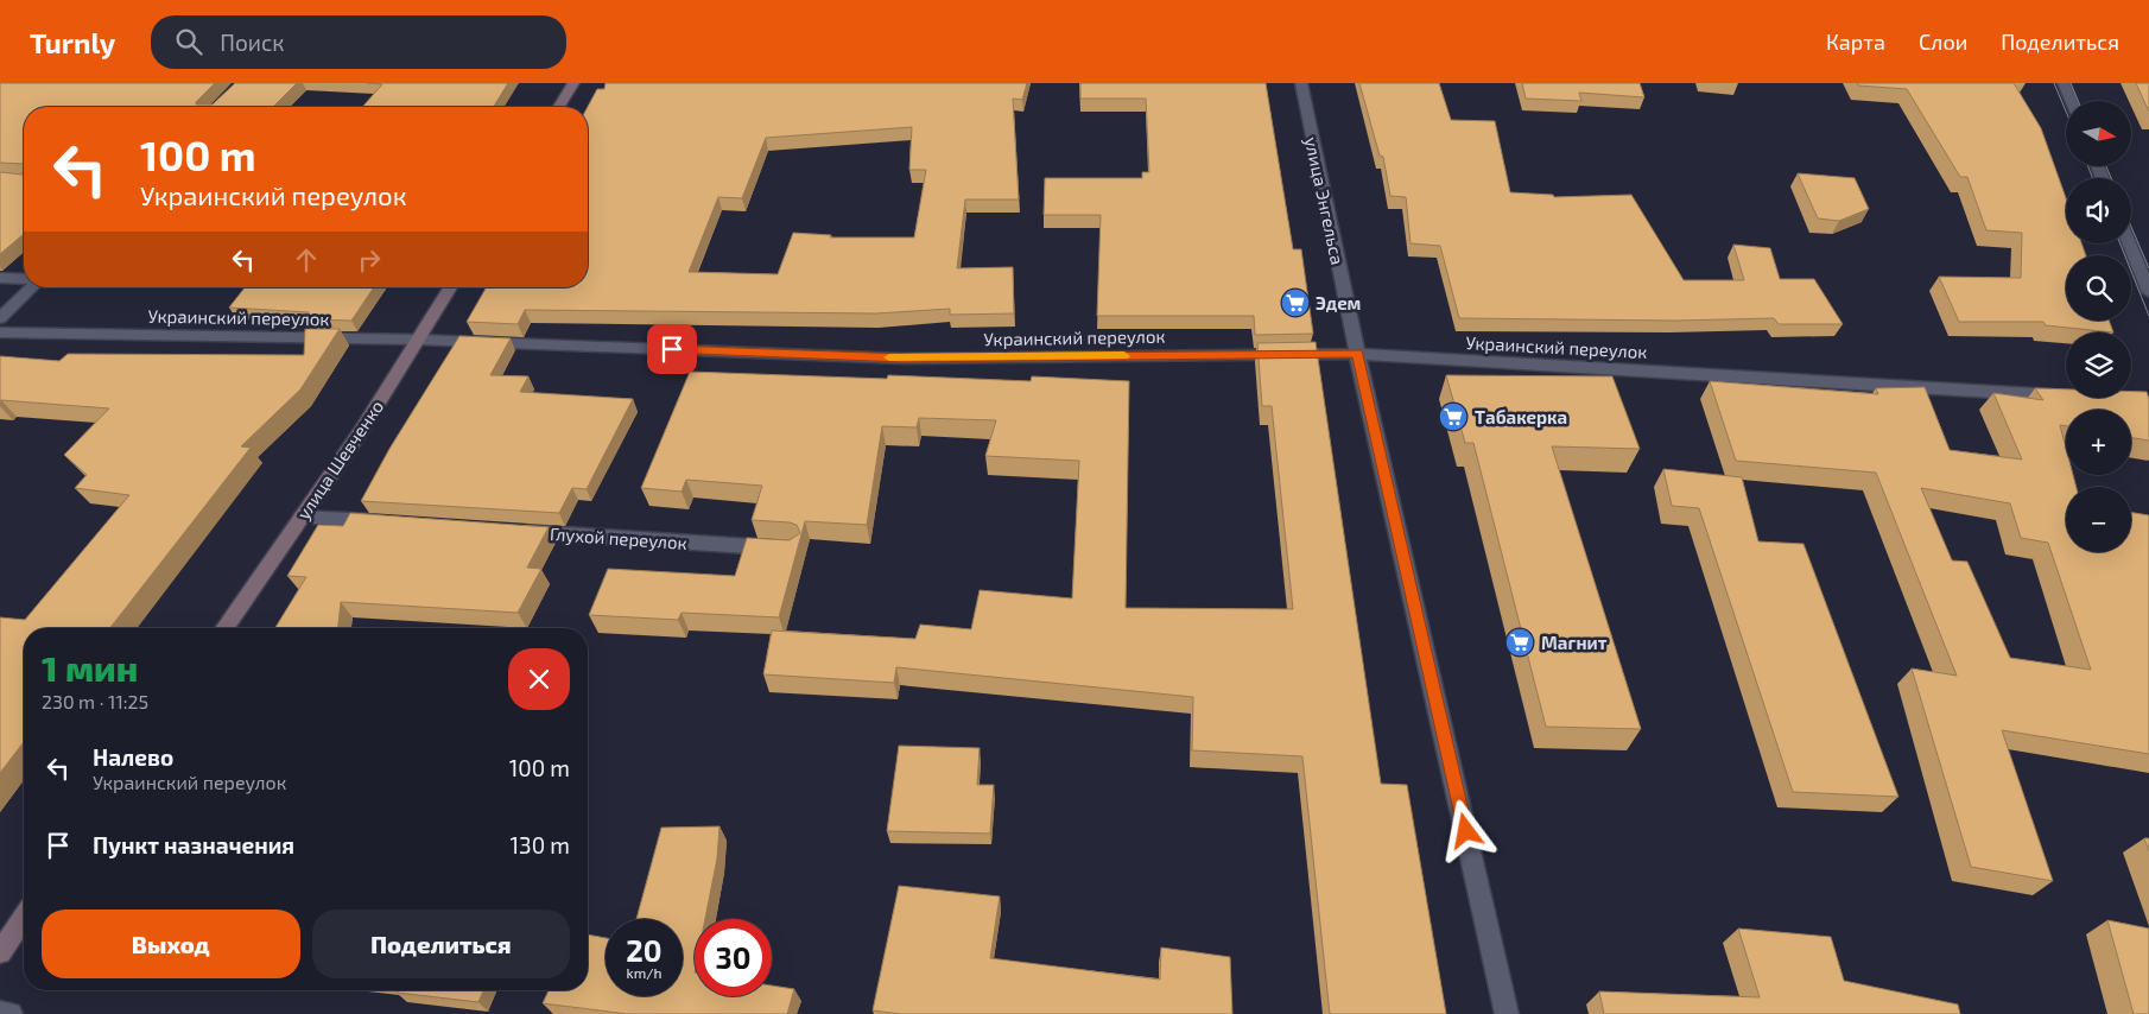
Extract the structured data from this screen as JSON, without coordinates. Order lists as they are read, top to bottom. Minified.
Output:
{"streets":{"street":["улица Энгельса","Украинский переулок","улица Шевченко","Глухой переулок"]},"crossings":[["улица Энгельса","Украинский переулок"],["Украинский переулок","улица Шевченко"]],"places":{"supermarket":["Эдем","Табакерка","Магнит"]},"north":"right","page":{"header":"Turnly","search":"Поиск","nav":["Карта","Слои","Поделиться"],"map_buttons":["+","−"],"turn":["100 m","Украинский переулок"],"heading":["1 мин","230 m · 11:25"],"list":[{"name":"Налево","note":"Украинский переулок","value":"100 m"},{"name":"Пункт назначения","value":"130 m"}],"buttons":["Выход","Поделиться"],"speed":"20 km/h","limit":"30"}}
